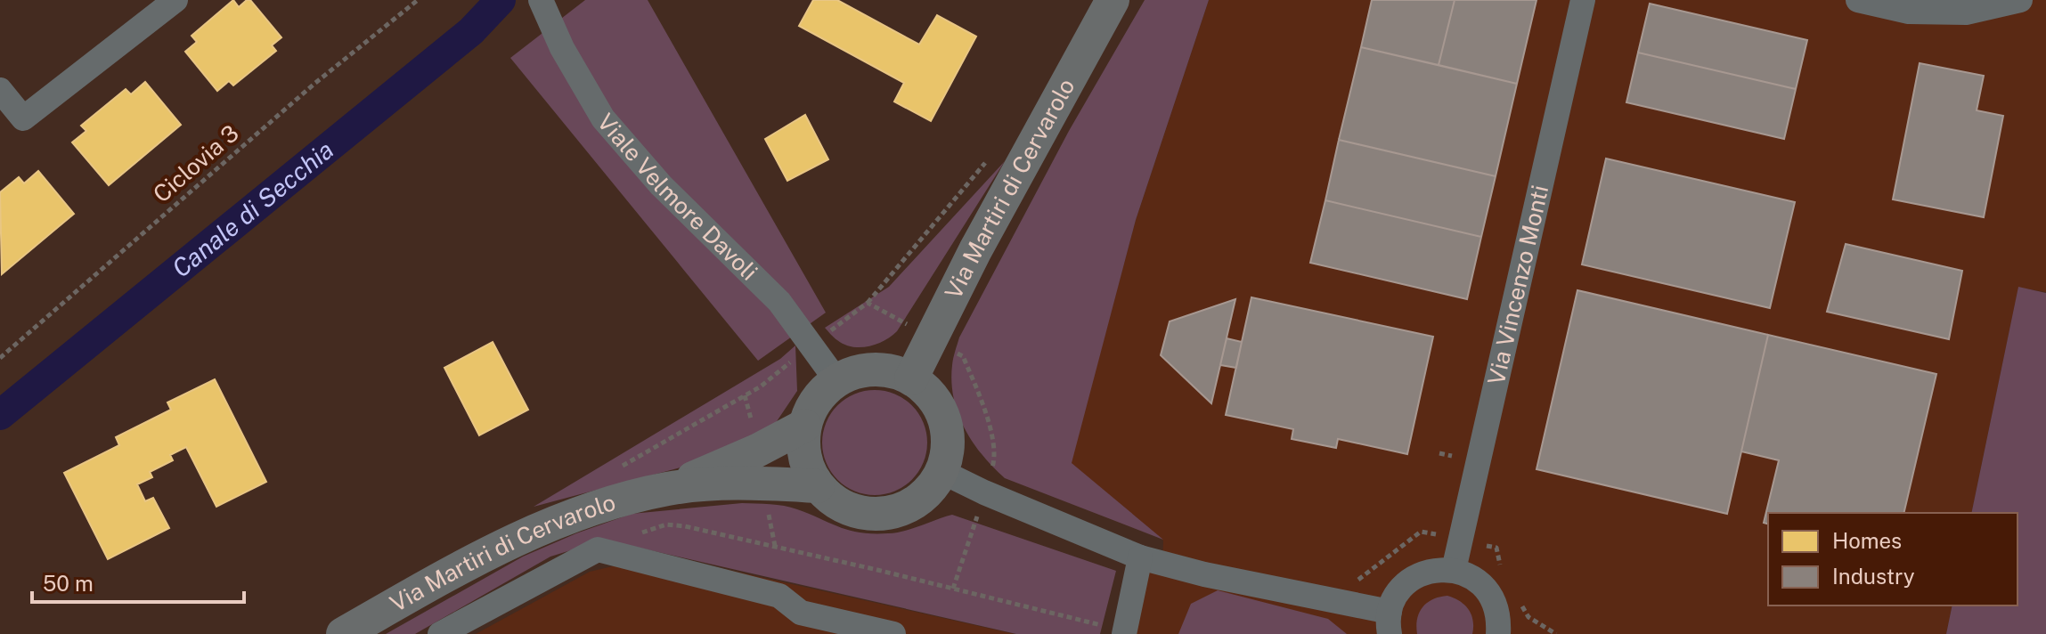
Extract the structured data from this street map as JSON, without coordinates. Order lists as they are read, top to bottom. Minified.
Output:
{"streets":{"main road":["Via Martiri di Cervarolo"],"street":["Viale Velmore Davoli","Via Vincenzo Monti"],"path":["Ciclovia 3"]},"crossings":[["Via Martiri di Cervarolo","Viale Velmore Davoli"]],"water":["Canale di Secchia"],"legend":["Homes","Industry"],"scale_bar":"50 m"}
